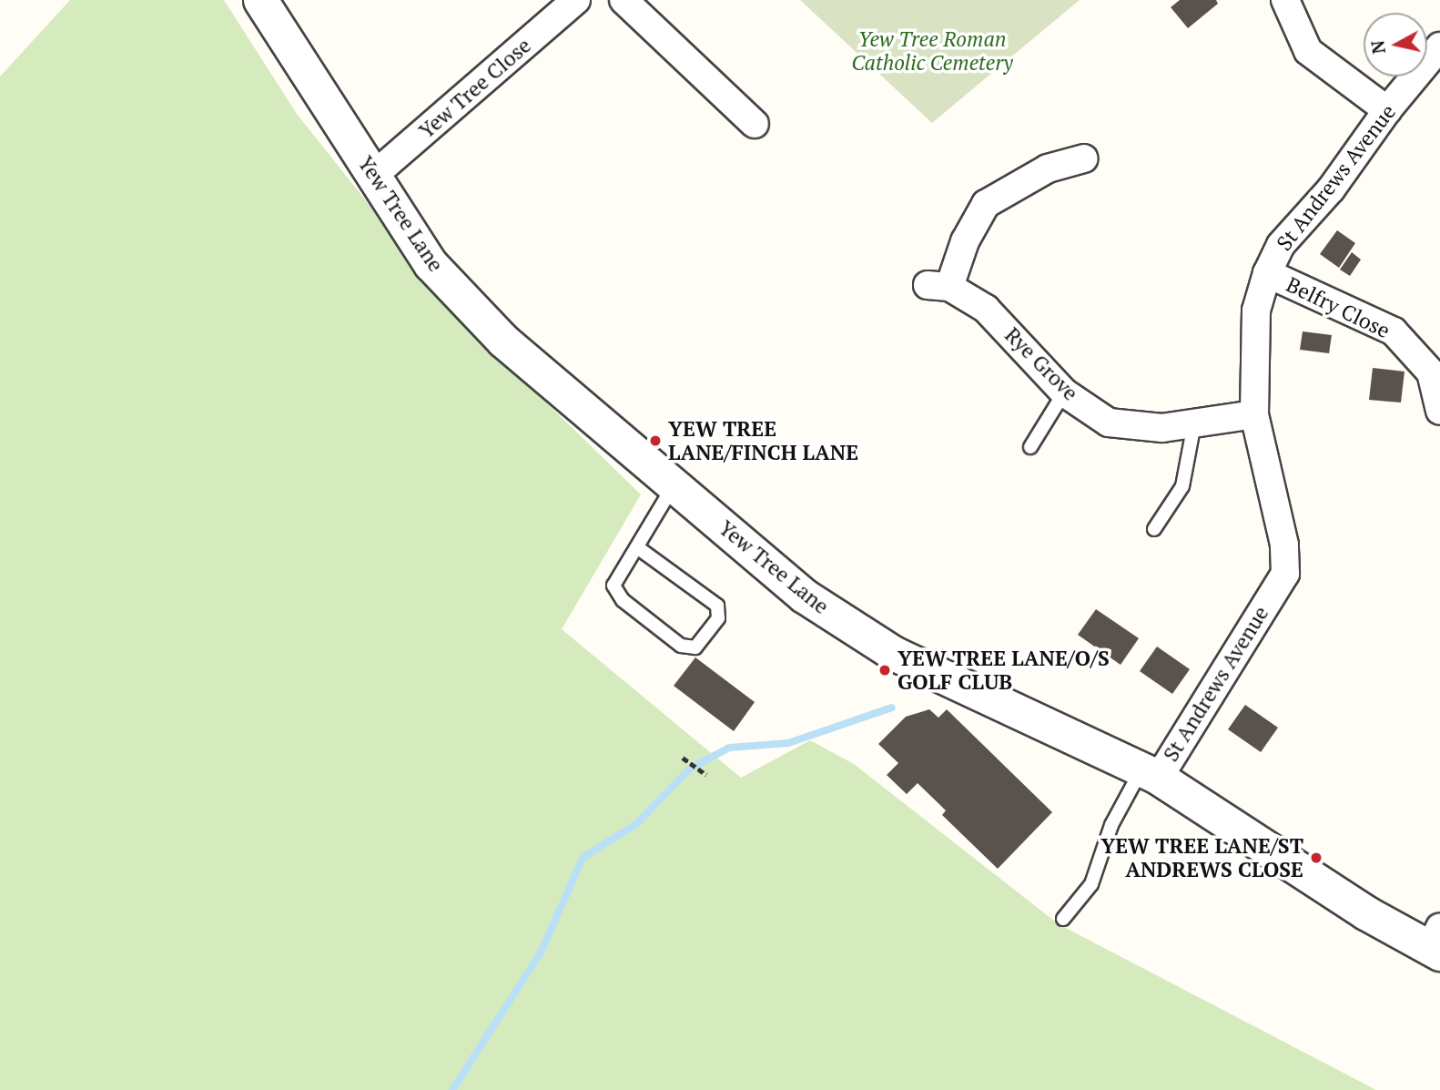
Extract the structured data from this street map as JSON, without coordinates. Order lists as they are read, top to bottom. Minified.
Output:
{"streets":{"street":["Yew Tree Close","St Andrews Avenue","Yew Tree Lane","Belfry Close","Rye Grove"]},"crossings":[["Yew Tree Close","Yew Tree Lane"],["St Andrews Avenue","Yew Tree Lane"],["St Andrews Avenue","Belfry Close"],["St Andrews Avenue","Rye Grove"]],"parks":["Yew Tree Roman Catholic Cemetery"],"places":["YEW TREE LANE/FINCH LANE","YEW TREE LANE/O/S GOLF CLUB","YEW TREE LANE/ST ANDREWS CLOSE"],"north":"left"}
